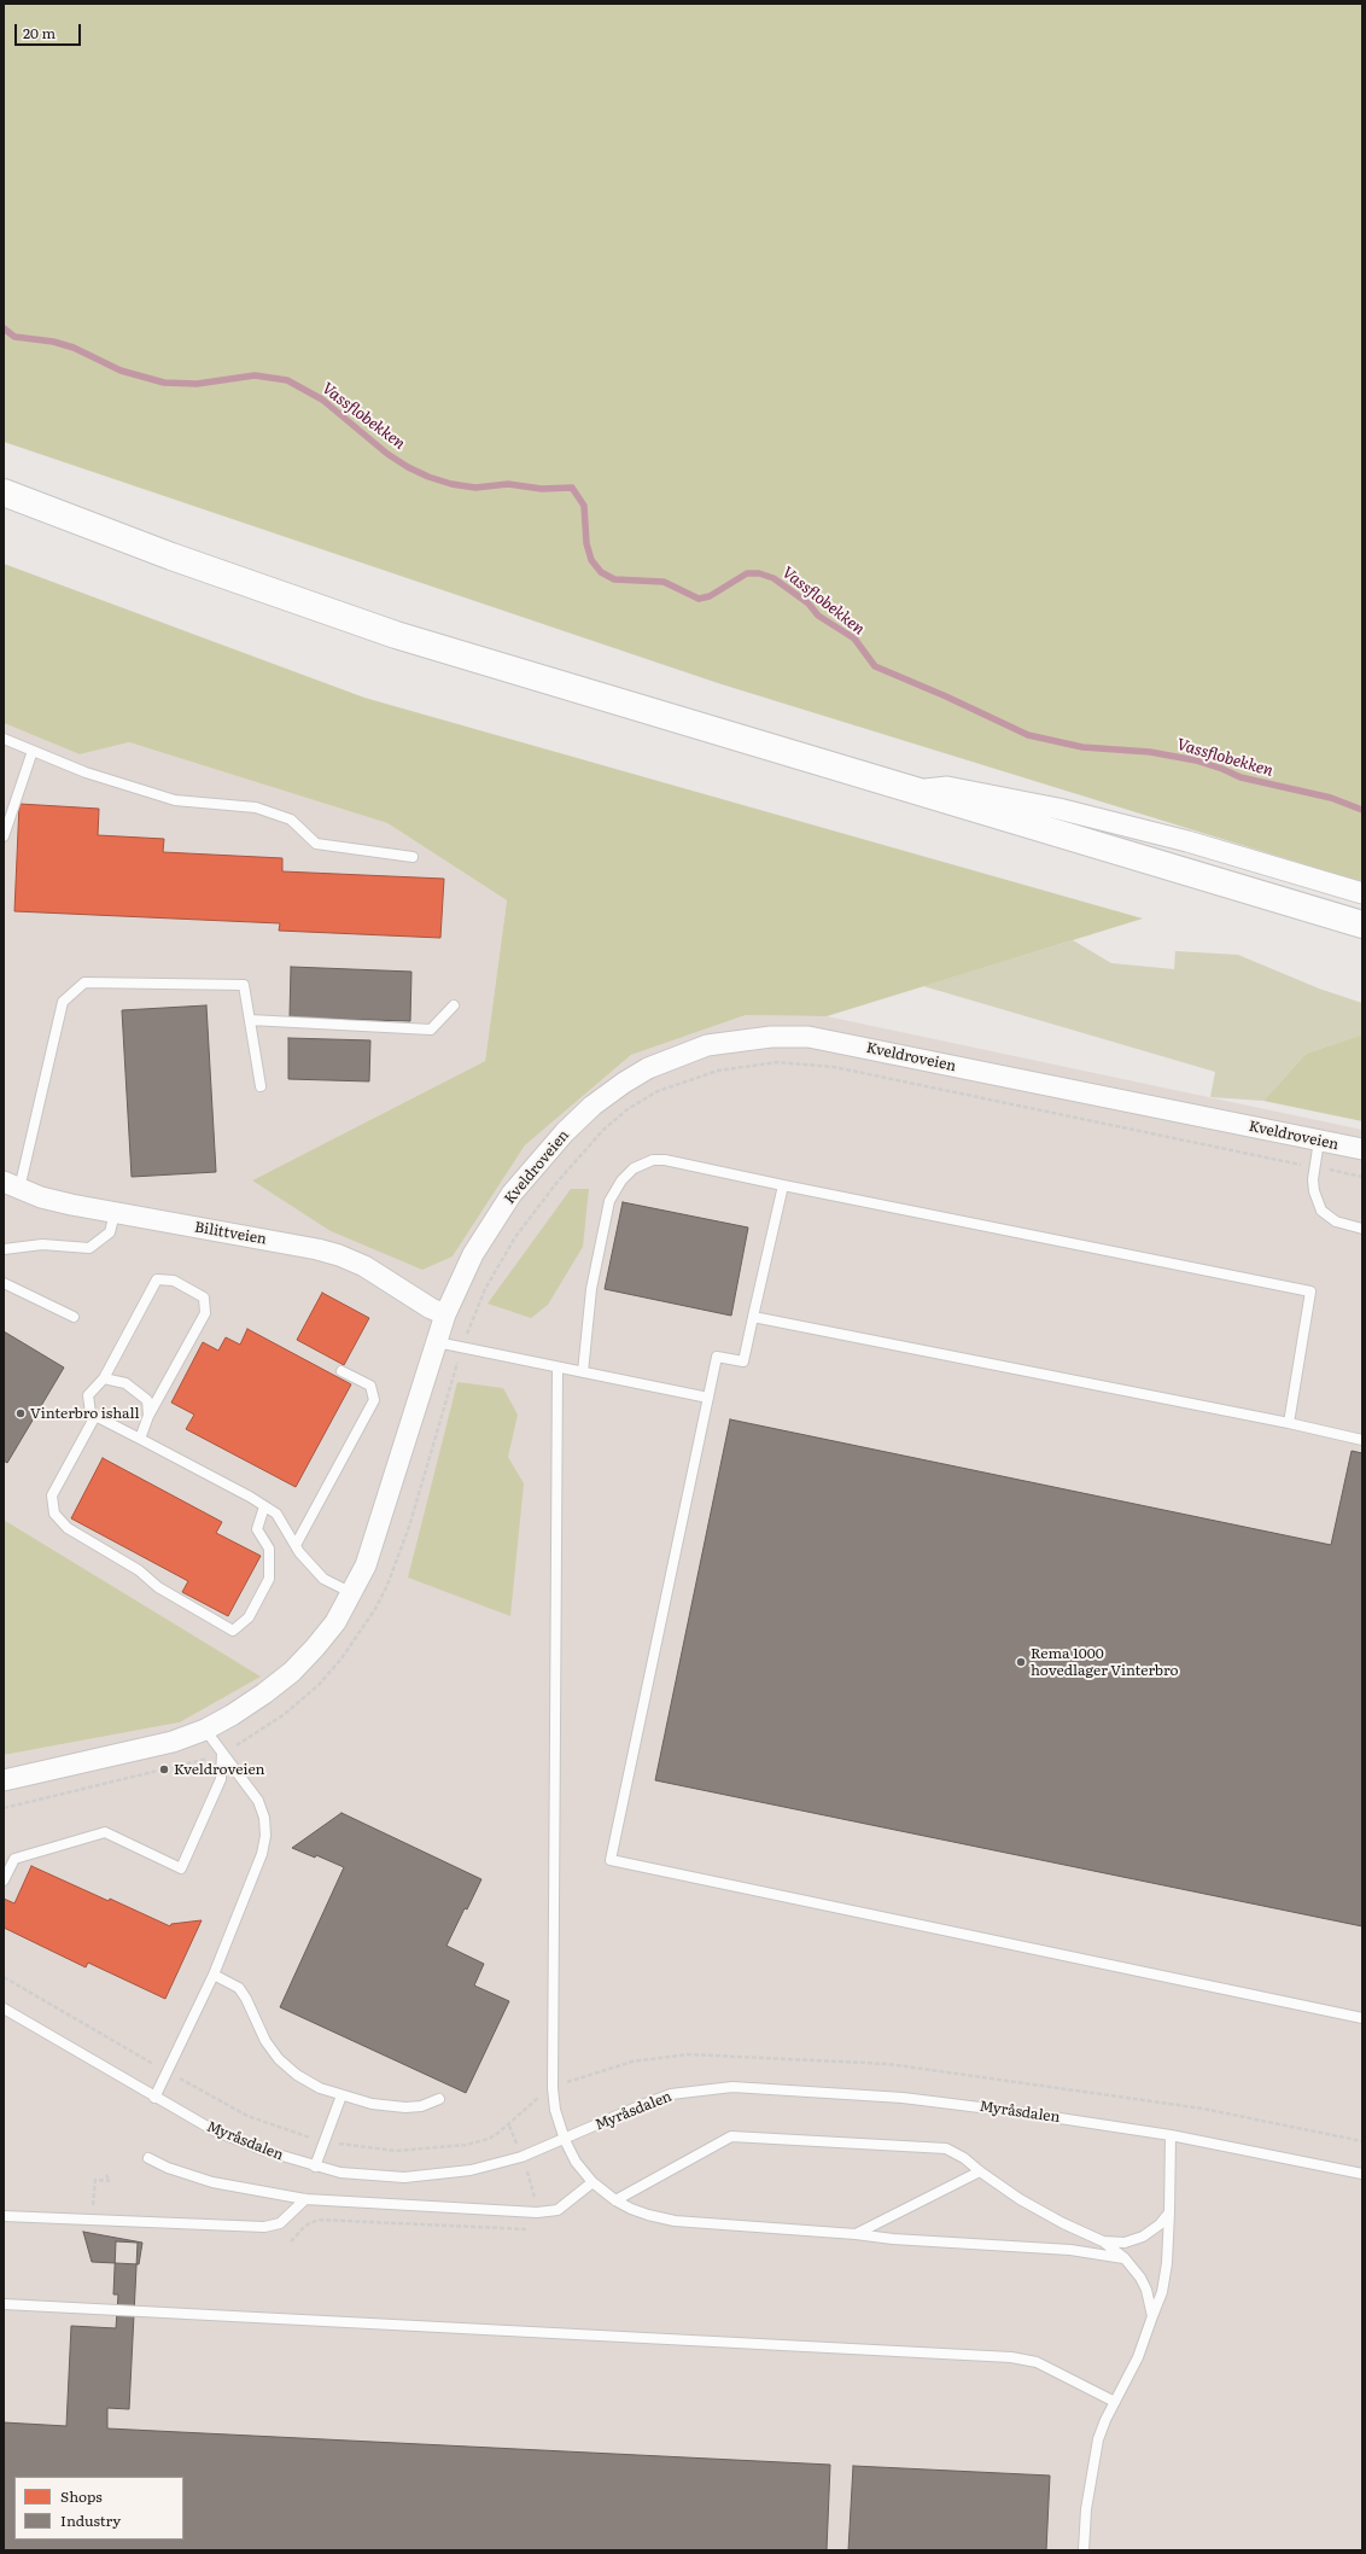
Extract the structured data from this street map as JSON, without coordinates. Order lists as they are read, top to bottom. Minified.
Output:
{"streets":{"street":["Kveldroveien","Bilittveien"],"lane":["Myråsdalen"]},"crossings":[["Kveldroveien","Bilittveien"]],"water":["Vassflobekken"],"places":["Vinterbro ishall","Rema 1000 hovedlager Vinterbro","Kveldroveien"],"legend":["Shops","Industry"],"scale_bar":"20 m"}
